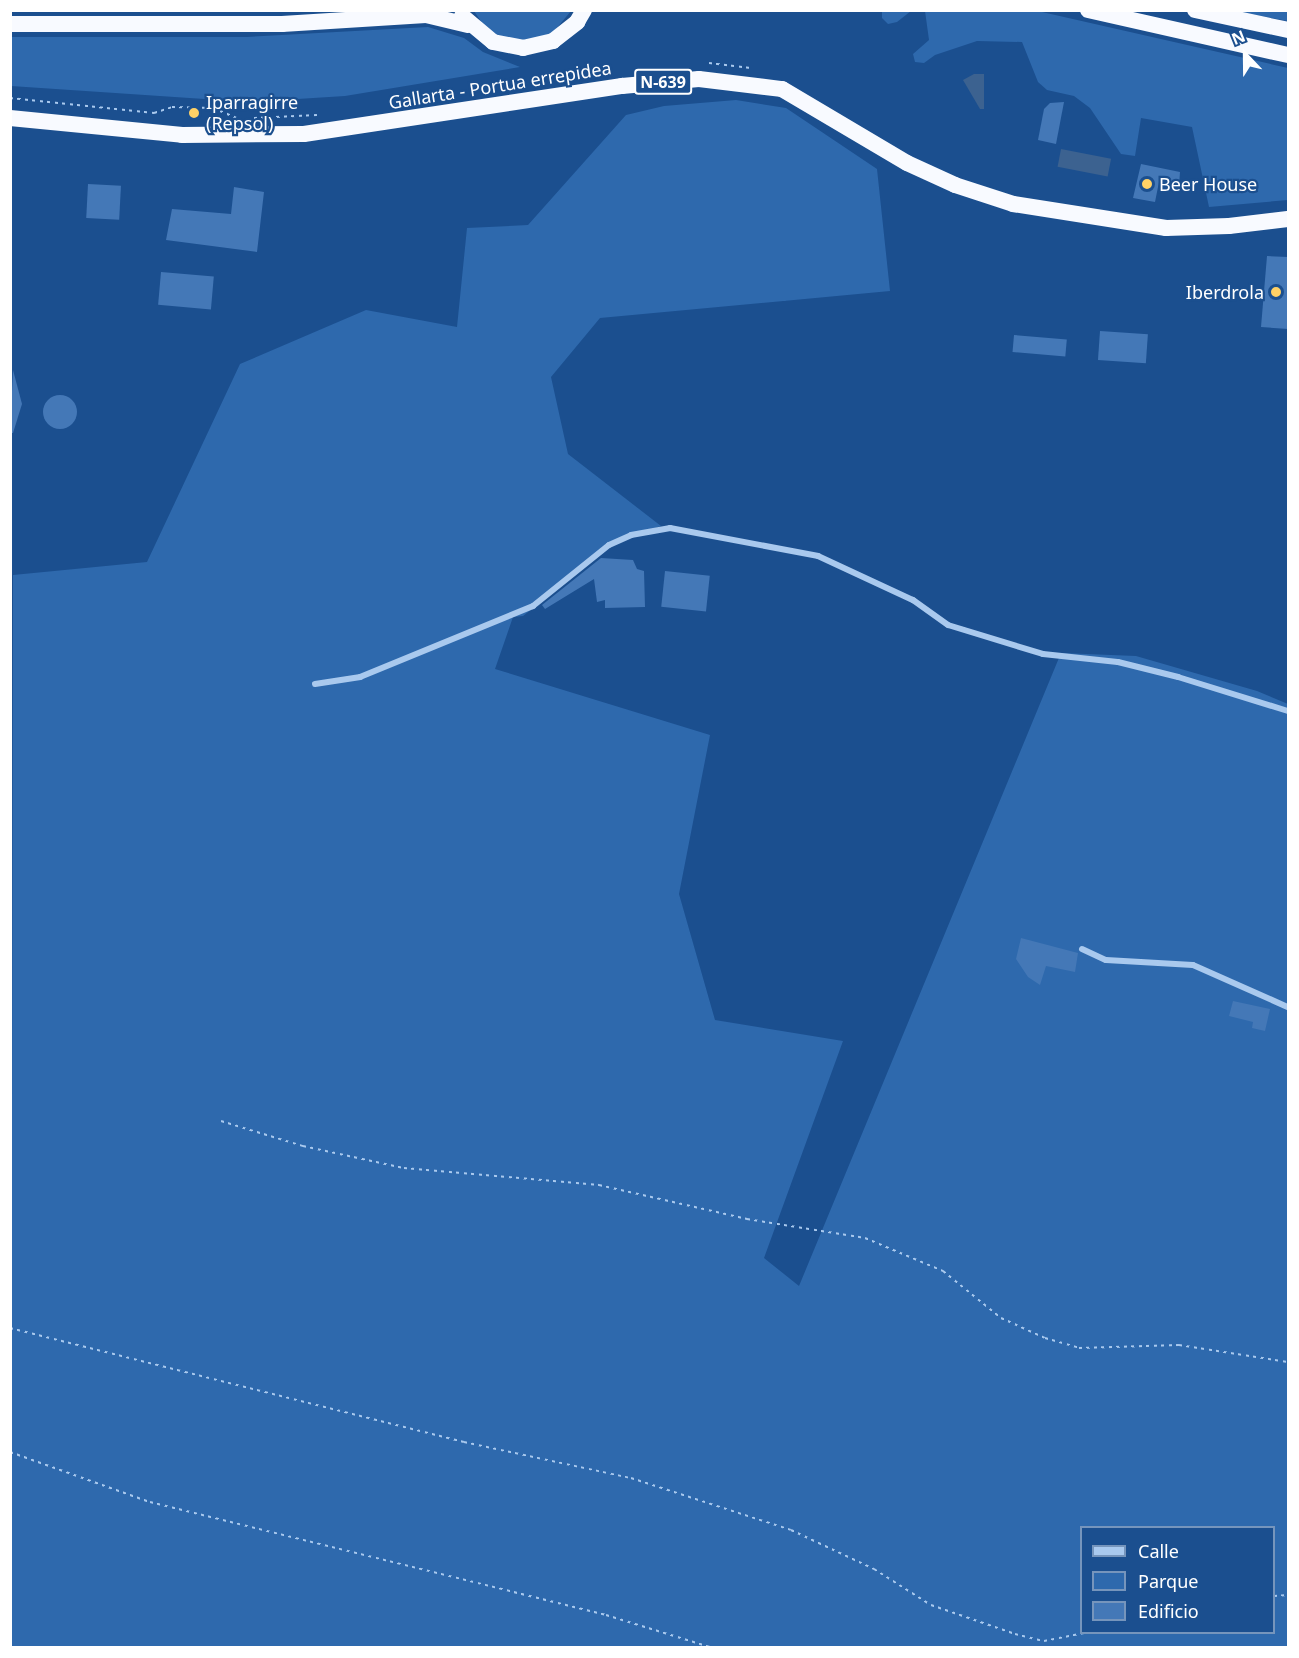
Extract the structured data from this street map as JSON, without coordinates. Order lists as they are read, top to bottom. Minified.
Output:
{"streets":{"highway":["N-639","Gallarta - Portua errepidea"]},"places":["Iparragirre (Repsol)","Beer House","Iberdrola"],"legend":["Calle","Parque","Edificio"],"north":"top"}
